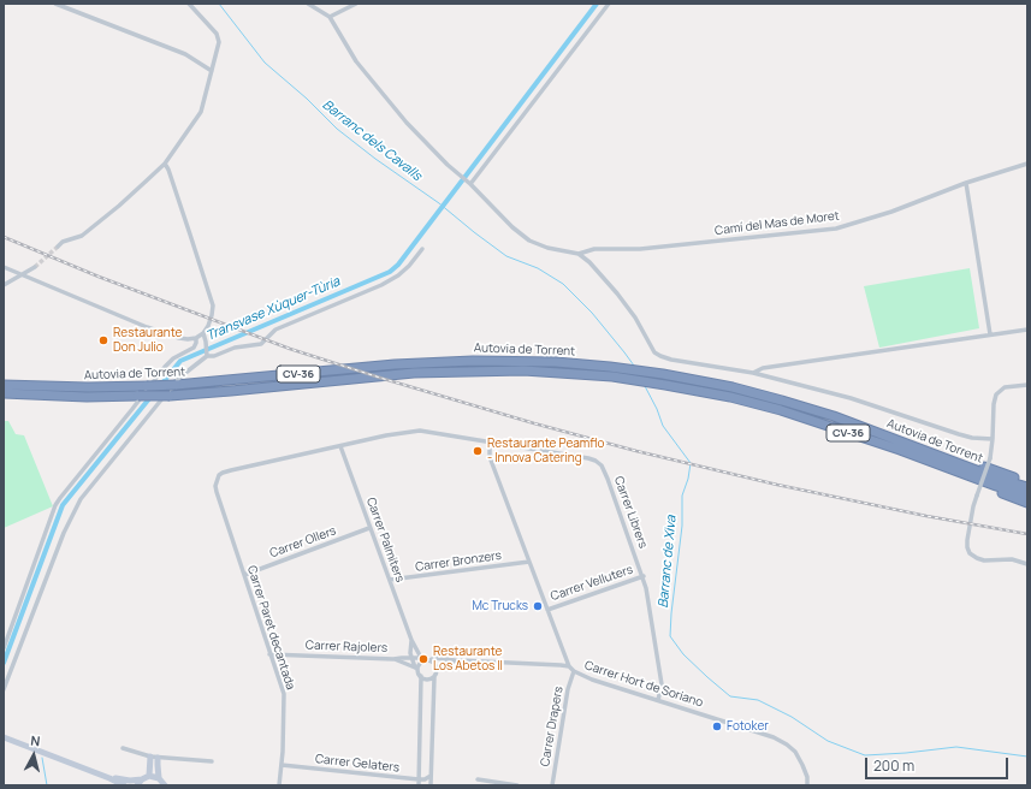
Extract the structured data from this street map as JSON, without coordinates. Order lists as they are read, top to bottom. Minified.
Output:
{"streets":{"highway":["Autovia de Torrent","CV-36"],"street":["Camí del Mas de Moret","Carrer Librers","Carrer Palmiters","Carrer Ollers","Carrer Bronzers","Carrer Velluters","Carrer Paret decantada","Carrer Rajolers","Carrer Hort de Soriano","Carrer Drapers","Carrer Gelaters"]},"crossings":[["Carrer Librers","Carrer Palmiters"],["Carrer Librers","Carrer Velluters"],["Carrer Librers","Carrer Paret decantada"],["Carrer Librers","Carrer Hort de Soriano"],["Carrer Palmiters","Carrer Ollers"],["Carrer Palmiters","Carrer Bronzers"],["Carrer Palmiters","Carrer Rajolers"],["Carrer Ollers","Carrer Paret decantada"],["Carrer Bronzers","Carrer Hort de Soriano"],["Carrer Velluters","Carrer Hort de Soriano"],["Carrer Paret decantada","Carrer Rajolers"],["Carrer Paret decantada","Carrer Gelaters"],["Carrer Rajolers","Carrer Hort de Soriano"],["Carrer Hort de Soriano","Carrer Drapers"]],"water":["Barranc dels Cavalls","Transvase Xùquer-Tùria","Barranc de Xiva"],"places":["Restaurante Don Julio","Restaurante Peamflo - Innova Catering","Mc Trucks","Restaurante Los Abetos II","Fotoker"],"scale_bar":"200 m","north":"top"}
